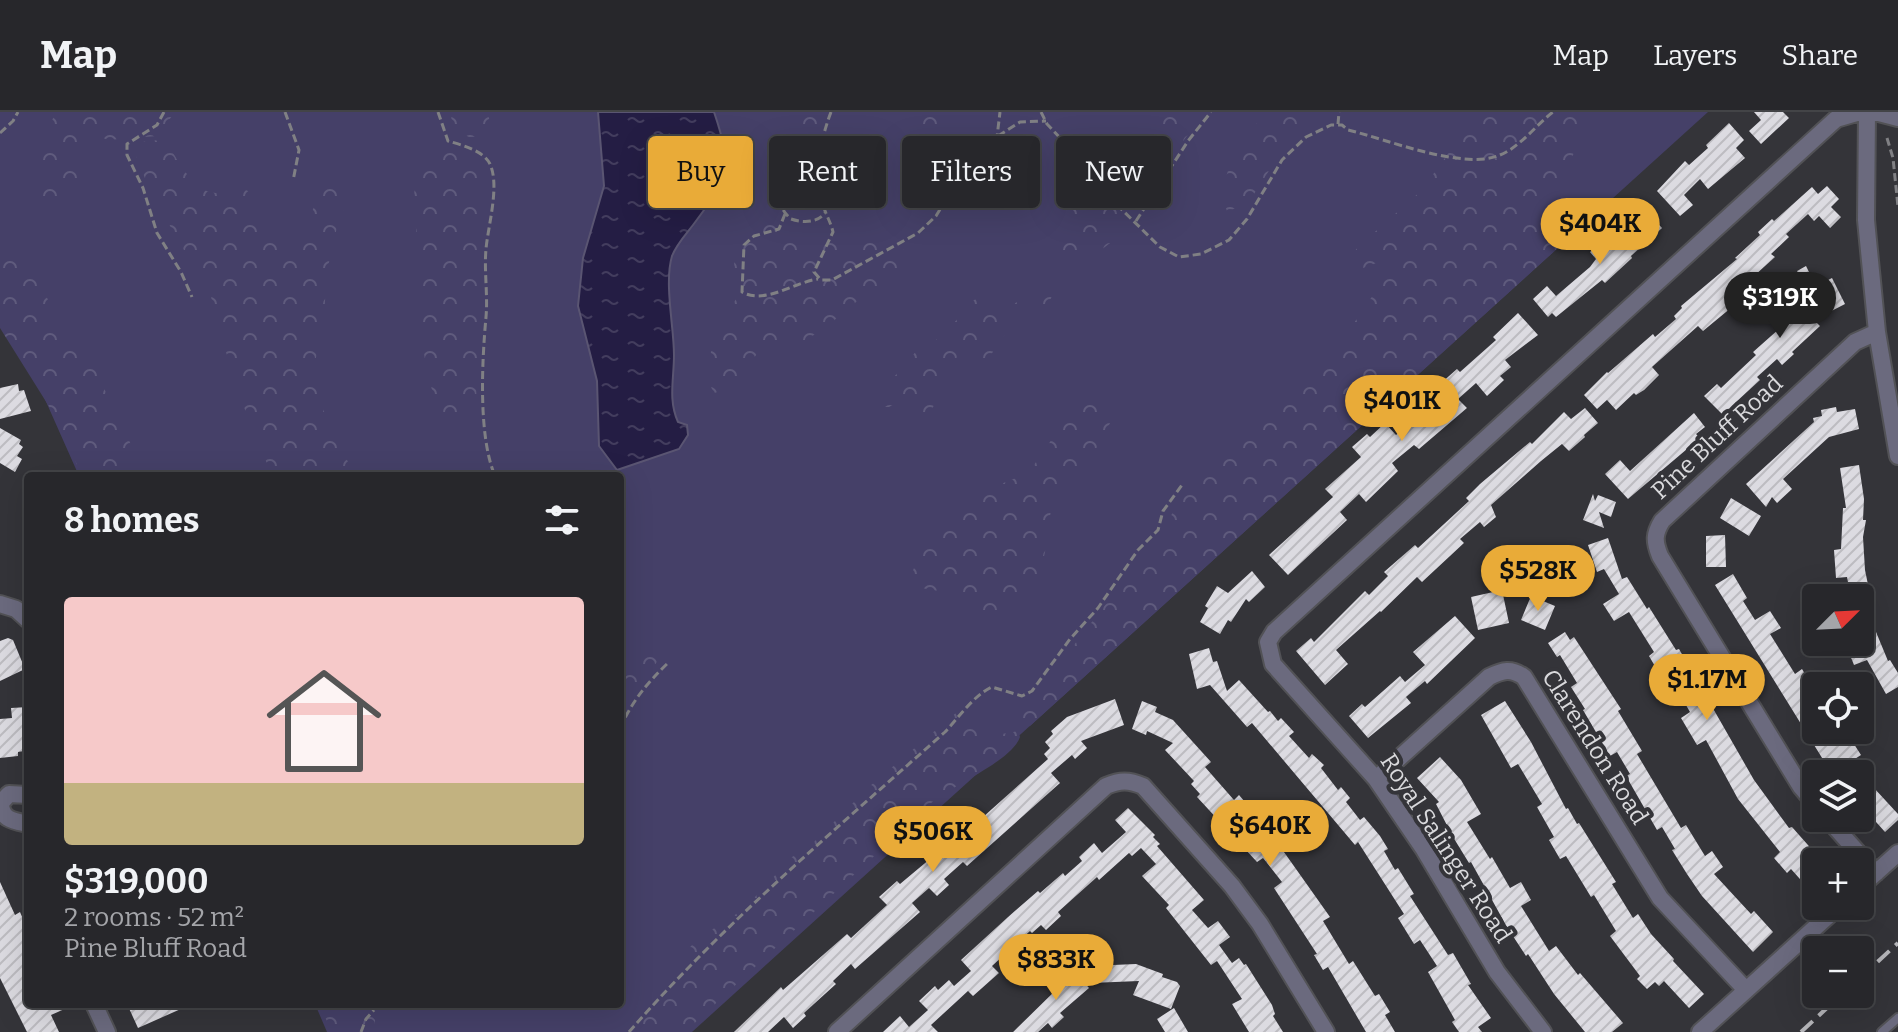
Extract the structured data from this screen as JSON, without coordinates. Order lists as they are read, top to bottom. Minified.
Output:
{"streets":{"street":["Pine Bluff Road","Clarendon Road","Royal Salinger Road"]},"crossings":[["Clarendon Road","Royal Salinger Road"]],"north":"top right","page":{"header":"Map","nav":["Map","Layers","Share"],"chip":["Buy","Rent","Filters","New"],"price":["$404K","$319K","$401K","$528K","$1.17M","$640K","$506K","$833K"],"heading":"8 homes","list":[{"name":"$319,000","note":"2 rooms · 52 m² · Pine Bluff Road"}],"map_buttons":["+","−"]}}
